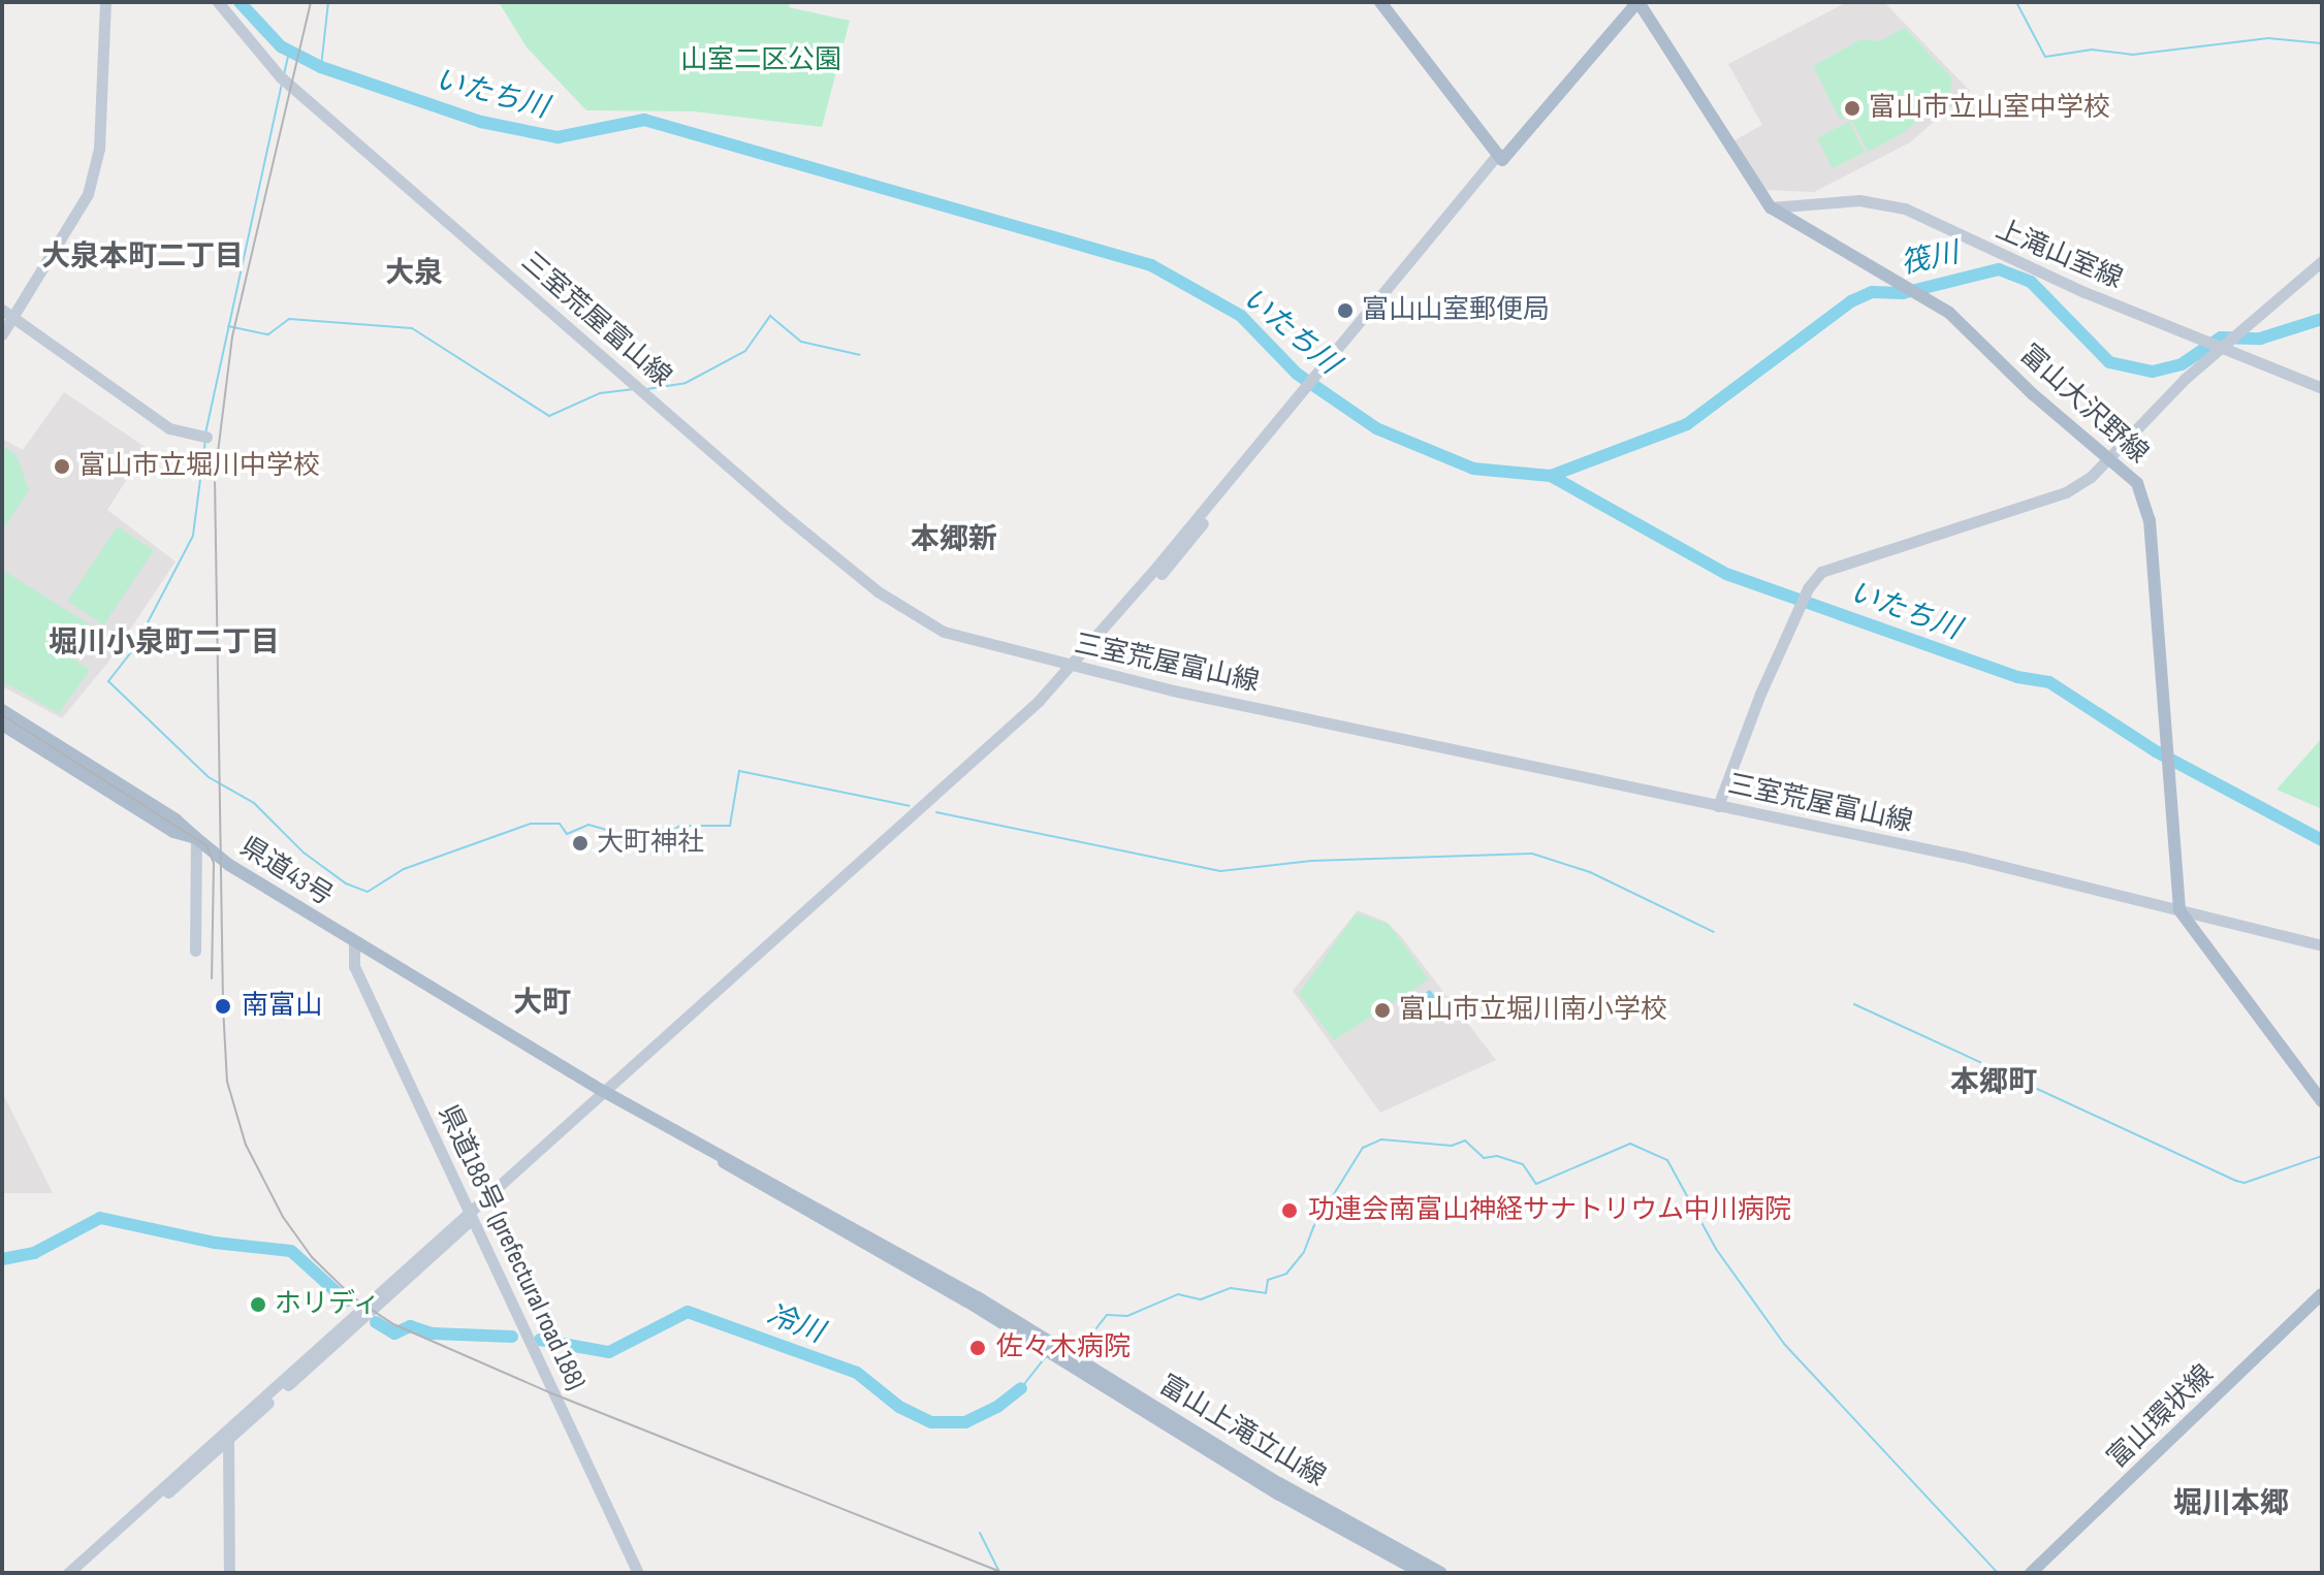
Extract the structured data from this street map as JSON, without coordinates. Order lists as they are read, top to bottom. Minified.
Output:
{"streets":{"main road":["富山大沢野線","県道43号","富山環状線","富山上滝立山線"],"street":["上滝山室線","三室荒屋富山線","県道188号 (prefectural road 188)"]},"crossings":[["上滝山室線","富山大沢野線"],["三室荒屋富山線","富山大沢野線"],["県道43号","県道188号 (prefectural road 188)"],["県道43号","富山上滝立山線"],["県道188号 (prefectural road 188)","富山上滝立山線"]],"districts":["大泉本町二丁目","大泉","本郷新","堀川小泉町二丁目","大町","本郷町","堀川本郷"],"water":["いたち川","筏川","冷川"],"parks":["山室二区公園"],"places":["富山市立山室中学校","富山山室郵便局","富山市立堀川中学校","大町神社","南富山","富山市立堀川南小学校","功連会南富山神経サナトリウム中川病院","ホリディ","佐々木病院"]}
